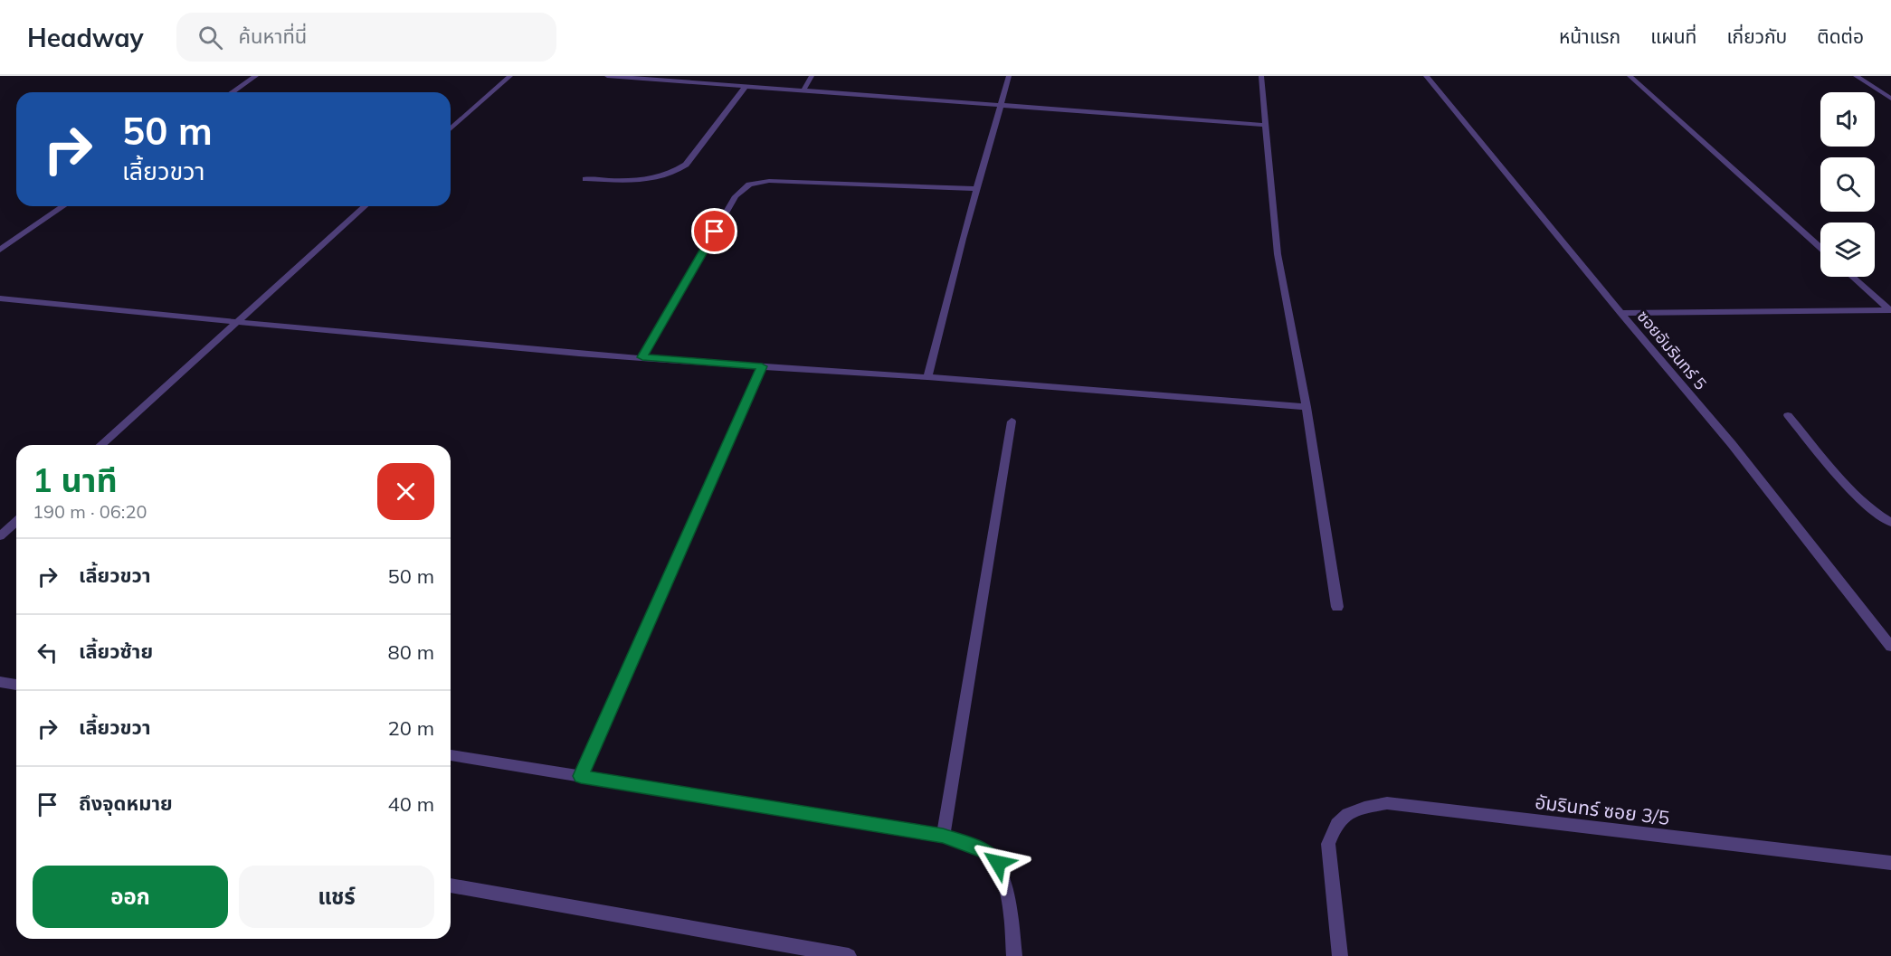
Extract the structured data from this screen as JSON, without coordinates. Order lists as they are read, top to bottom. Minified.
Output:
{"streets":{"street":["ซอยอัมรินทร์ 5","อัมรินทร์ ซอย 3/5"]},"page":{"header":"Headway","search":"ค้นหาที่นี่","nav":["หน้าแรก","แผนที่","เกี่ยวกับ","ติดต่อ"],"turn":["50 m","เลี้ยวขวา"],"heading":["1 นาที","190 m · 06:20"],"list":[{"name":"เลี้ยวขวา","value":"50 m"},{"name":"เลี้ยวซ้าย","value":"80 m"},{"name":"เลี้ยวขวา","value":"20 m"},{"name":"ถึงจุดหมาย","value":"40 m"}],"buttons":["ออก","แชร์"]}}
